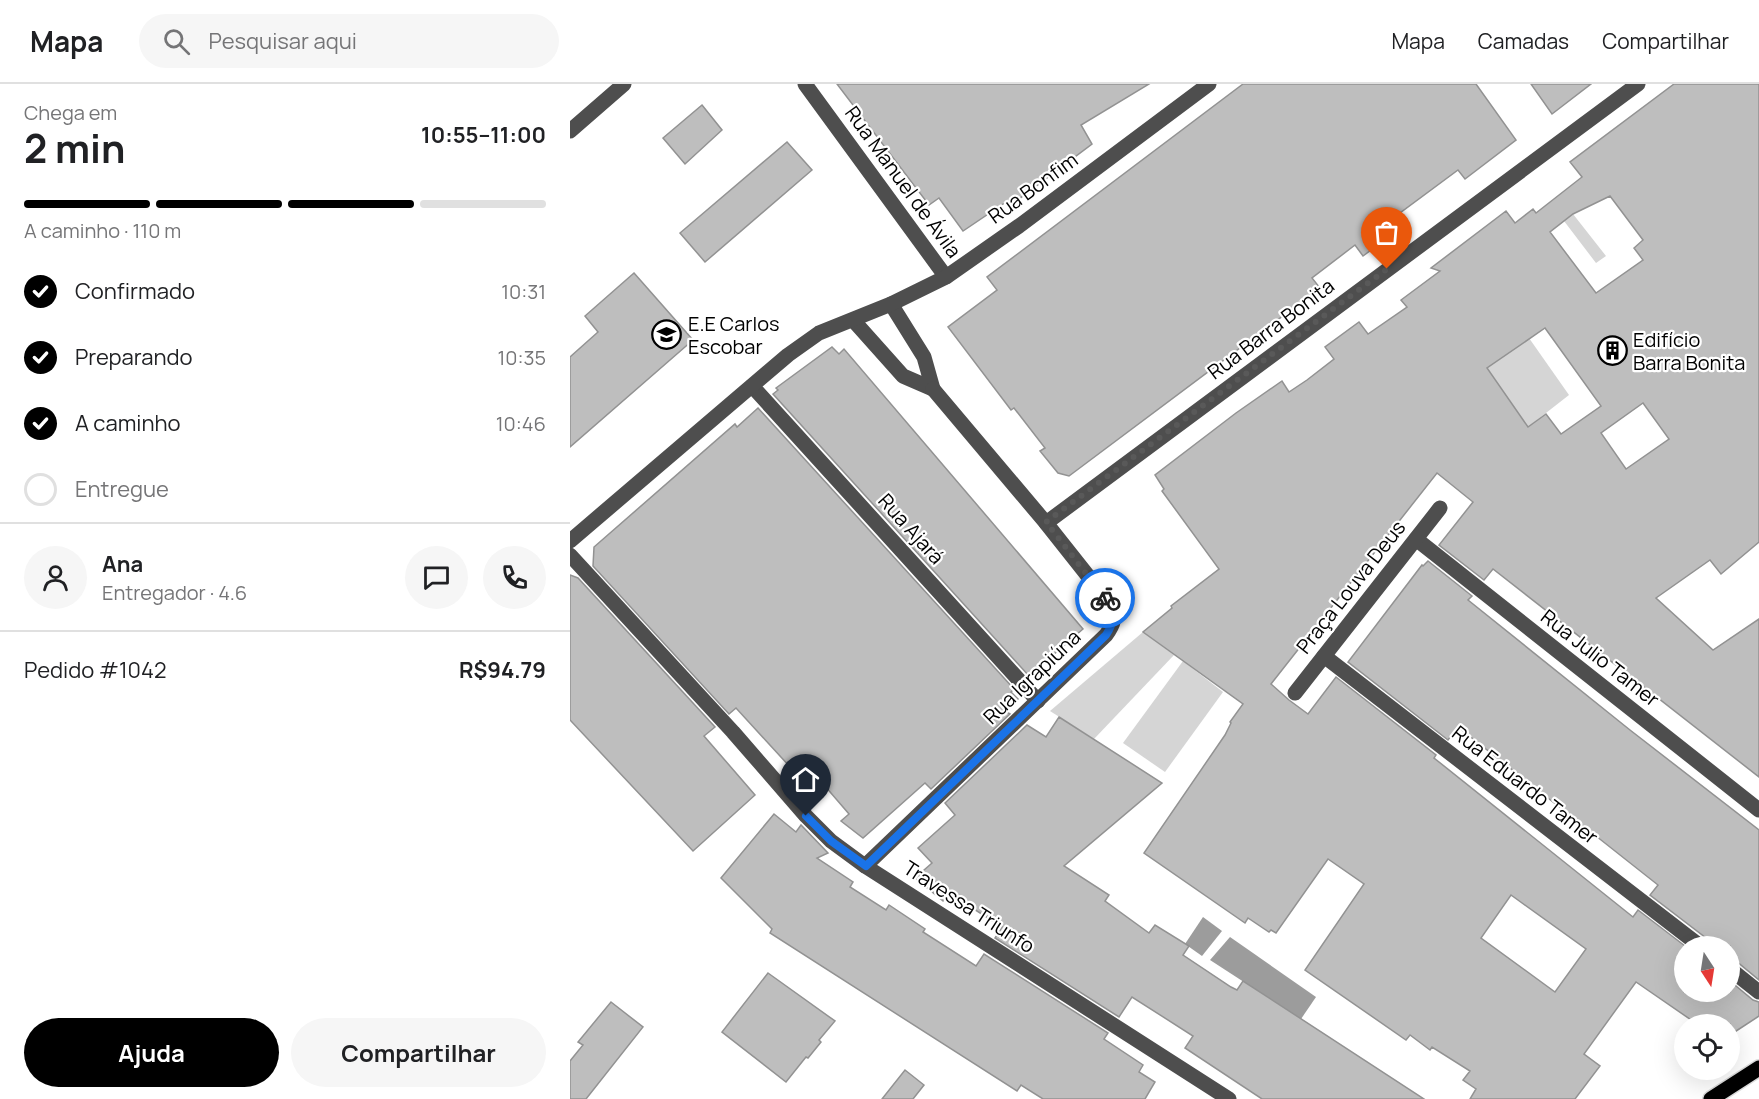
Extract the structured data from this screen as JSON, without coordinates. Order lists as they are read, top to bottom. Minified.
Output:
{"streets":{"street":["Rua Manuel de Ávila","Rua Bonfim","Rua Barra Bonita","Rua Ajará","Praça Louva Deus","Rua Julio Tamer","Rua Igrapiúna","Rua Eduardo Tamer","Travessa Triunfo"]},"crossings":[["Rua Manuel de Ávila","Rua Bonfim"],["Rua Bonfim","Rua Ajará"],["Rua Bonfim","Rua Igrapiúna"],["Rua Barra Bonita","Rua Igrapiúna"],["Rua Ajará","Rua Igrapiúna"],["Praça Louva Deus","Rua Julio Tamer"],["Praça Louva Deus","Rua Eduardo Tamer"],["Rua Igrapiúna","Travessa Triunfo"]],"places":{"school or university":["E.E Carlos Escobar"],"building":["Edifício Barra Bonita"]},"north":"bottom","page":{"header":"Mapa","search":"Pesquisar aqui","nav":["Mapa","Camadas","Compartilhar"],"heading":["2 min","Chega em","10:55–11:00"],"panel":["Ana","Entregador · 4.6","Pedido #1042","R$94.79"],"bar":"A caminho · 110 m","list":[["Confirmado","10:31"],["Preparando","10:35"],["A caminho","10:46"],"Entregue"],"buttons":["Ajuda","Compartilhar"]}}
